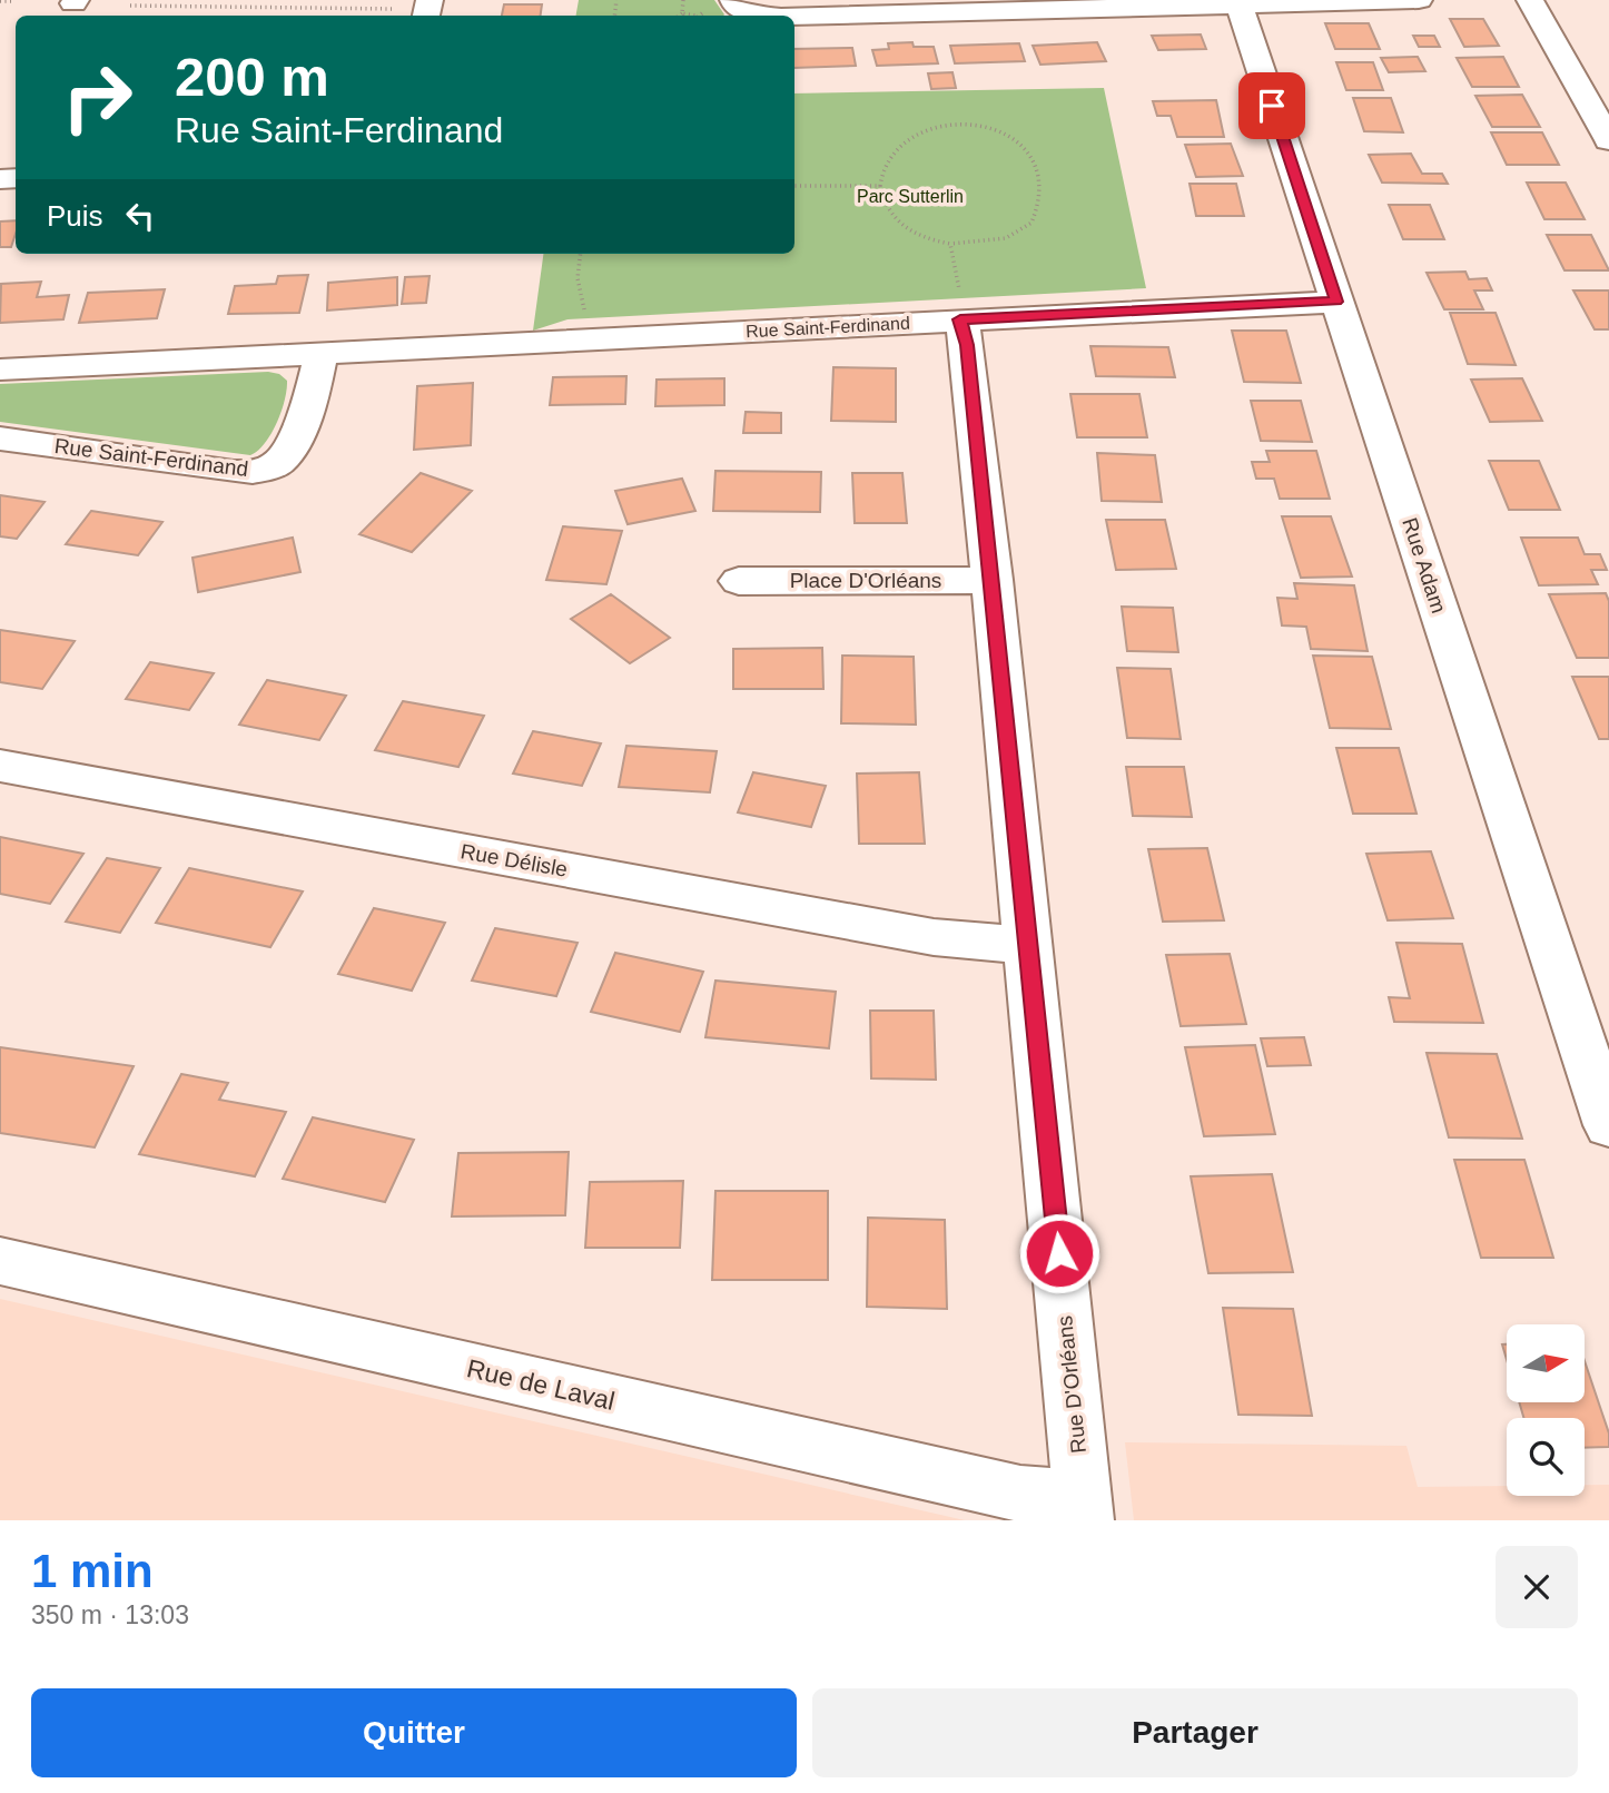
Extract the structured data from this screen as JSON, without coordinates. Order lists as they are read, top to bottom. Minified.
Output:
{"streets":{"street":["Rue Saint-Ferdinand","Rue Adam","Place D'Orléans","Rue Délisle","Rue de Laval","Rue D'Orléans"]},"crossings":[["Rue Saint-Ferdinand","Rue Adam"],["Rue Saint-Ferdinand","Rue D'Orléans"],["Place D'Orléans","Rue D'Orléans"],["Rue Délisle","Rue D'Orléans"],["Rue de Laval","Rue D'Orléans"]],"parks":["Parc Sutterlin"],"north":"right","page":{"turn":["200 m","Rue Saint-Ferdinand"],"then":"Puis","heading":["1 min","350 m · 13:03"],"buttons":["Quitter","Partager"]}}
